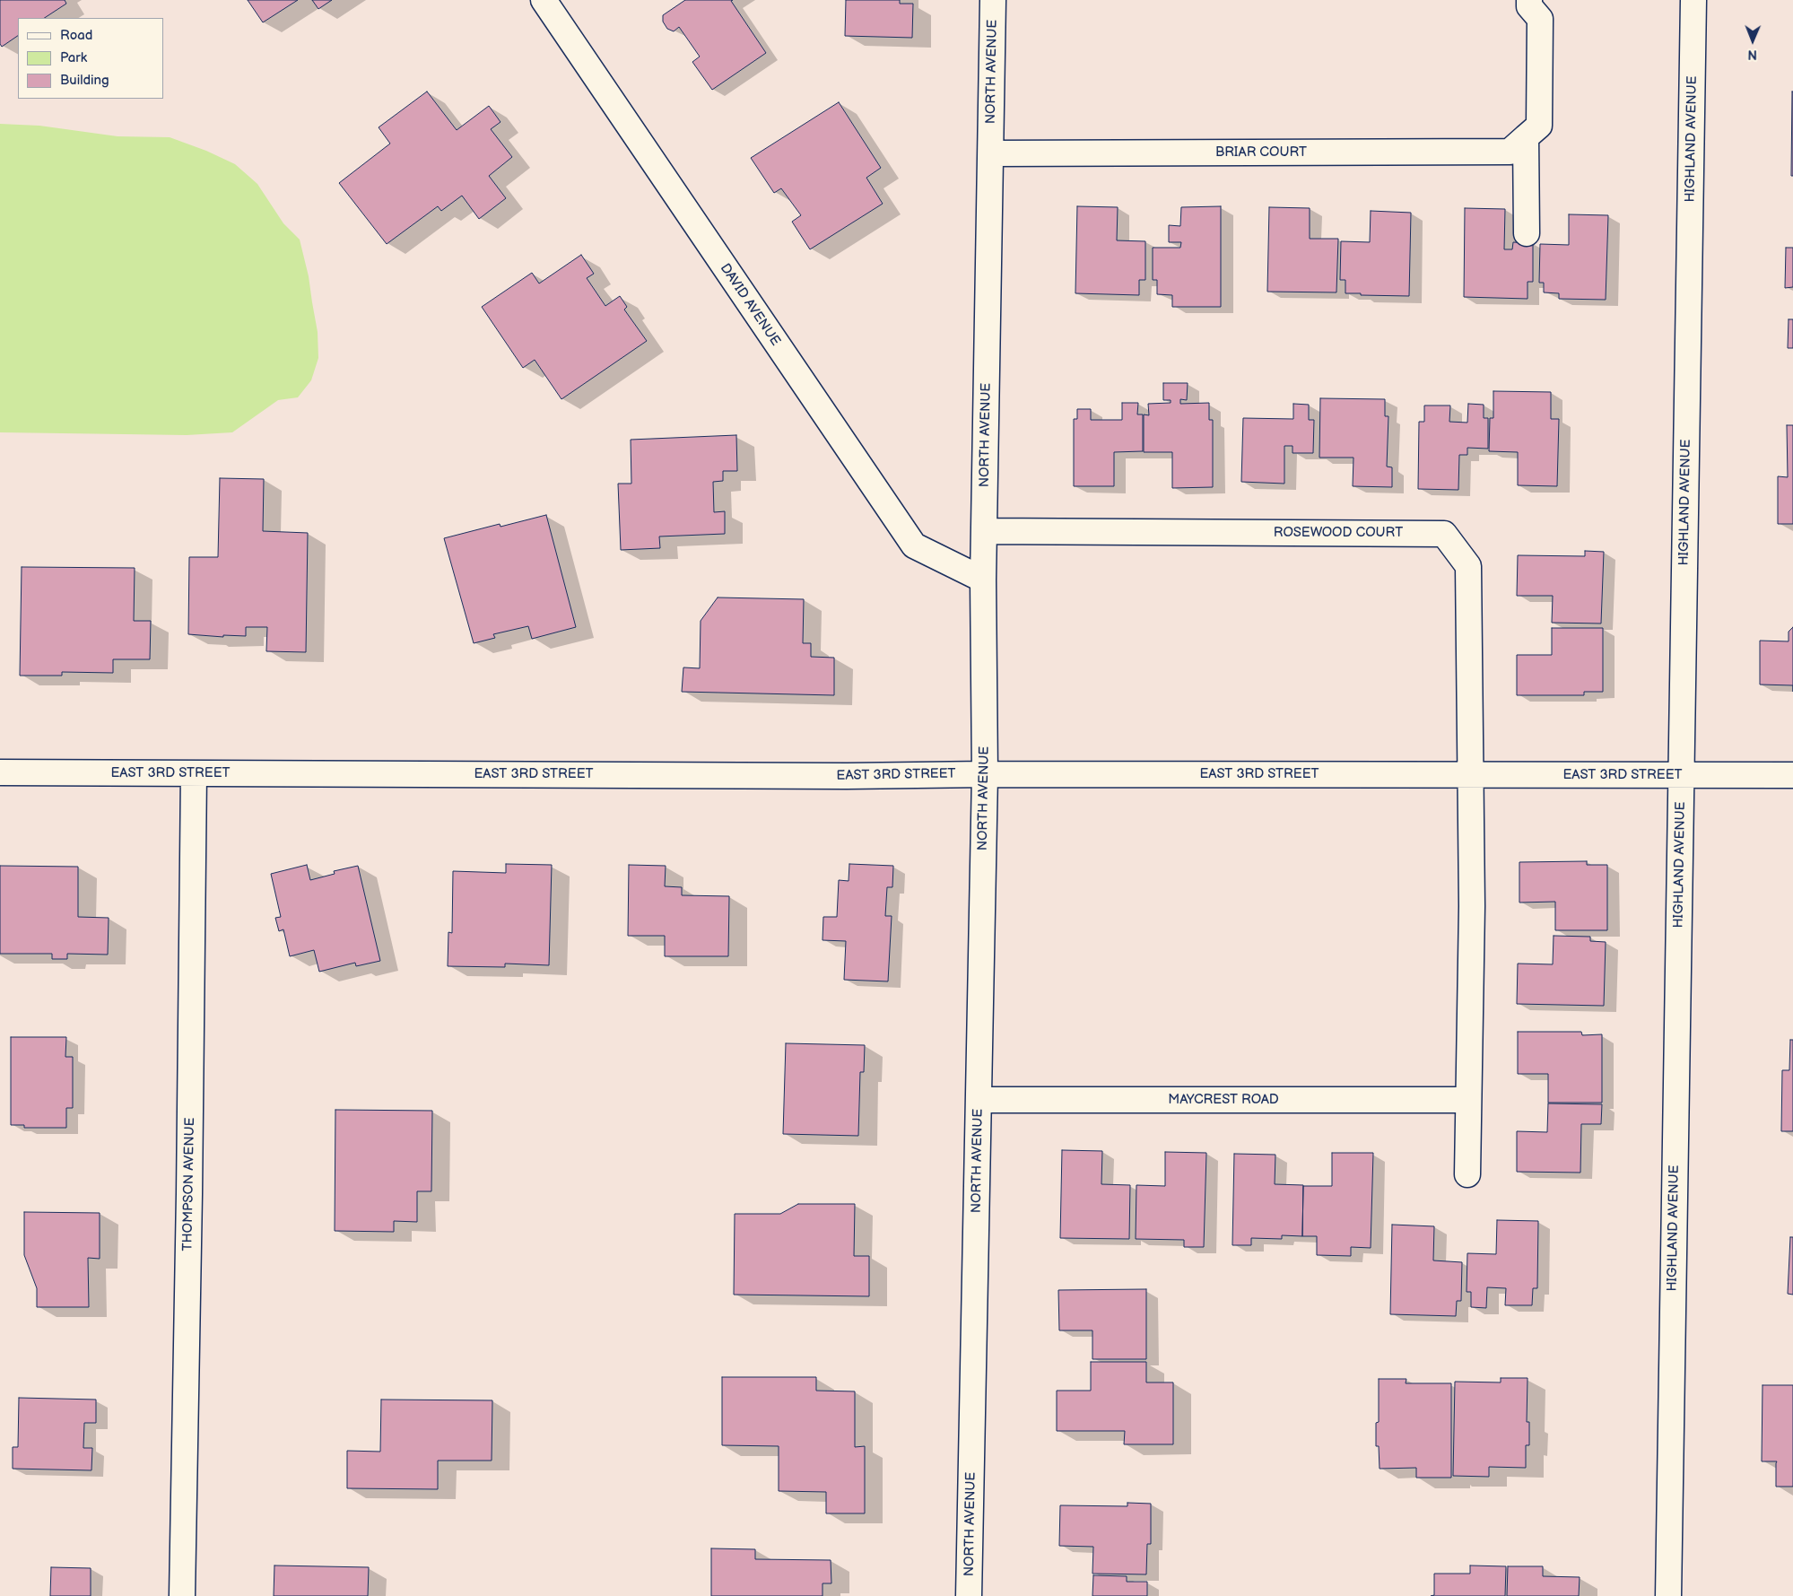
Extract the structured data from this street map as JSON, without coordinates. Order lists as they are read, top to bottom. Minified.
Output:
{"streets":{"street":["NORTH AVENUE","HIGHLAND AVENUE","BRIAR COURT","DAVID AVENUE","ROSEWOOD COURT","EAST 3RD STREET","MAYCREST ROAD","THOMPSON AVENUE"]},"crossings":[["NORTH AVENUE","BRIAR COURT"],["NORTH AVENUE","DAVID AVENUE"],["NORTH AVENUE","ROSEWOOD COURT"],["NORTH AVENUE","EAST 3RD STREET"],["NORTH AVENUE","MAYCREST ROAD"],["HIGHLAND AVENUE","EAST 3RD STREET"],["ROSEWOOD COURT","EAST 3RD STREET"],["EAST 3RD STREET","THOMPSON AVENUE"]],"legend":["Road","Park","Building"],"north":"bottom"}
